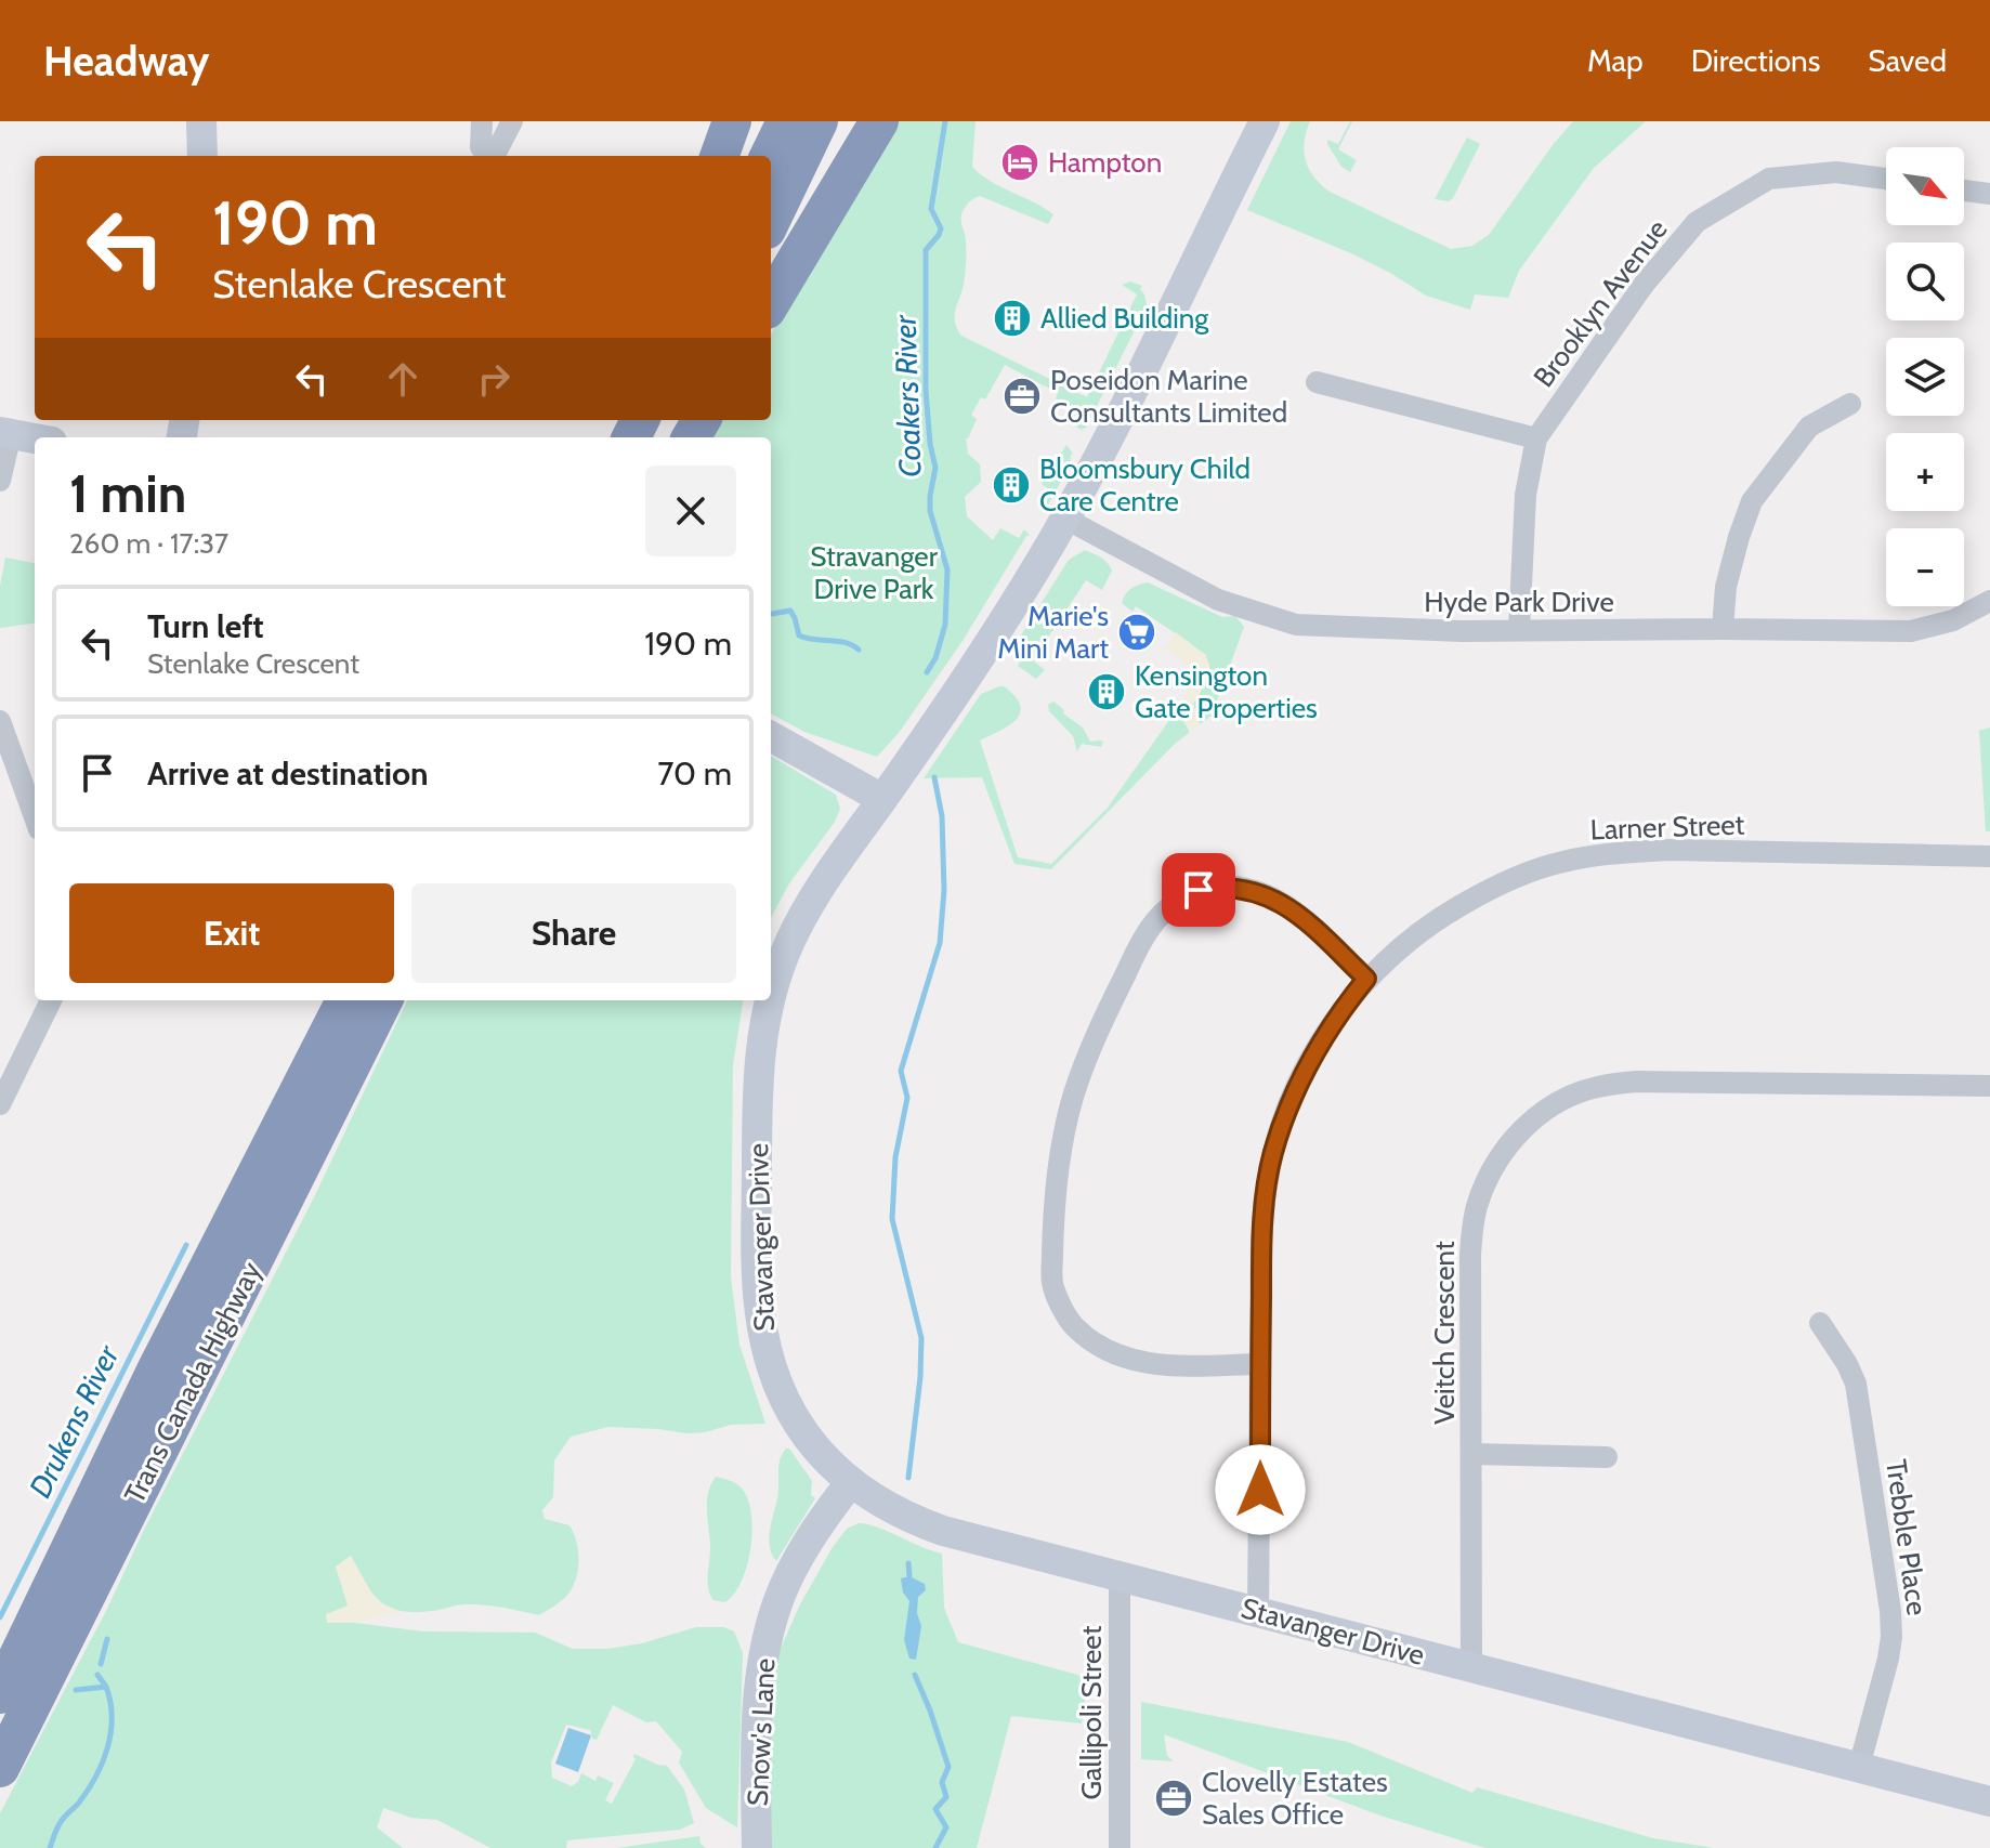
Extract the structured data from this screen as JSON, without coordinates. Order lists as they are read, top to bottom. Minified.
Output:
{"streets":{"highway":["Trans Canada Highway"],"street":["Brooklyn Avenue","Hyde Park Drive","Larner Street","Stavanger Drive","Veitch Crescent","Trebble Place","Gallipoli Street","Snow's Lane"]},"crossings":[["Brooklyn Avenue","Hyde Park Drive"],["Hyde Park Drive","Stavanger Drive"],["Larner Street","Stavanger Drive"],["Stavanger Drive","Veitch Crescent"],["Stavanger Drive","Trebble Place"],["Stavanger Drive","Gallipoli Street"],["Stavanger Drive","Snow's Lane"]],"water":["Coakers River","Drukens River"],"parks":["Stravanger Drive Park"],"places":{"hotel":["Hampton"],"building":["Allied Building","Bloomsbury Child Care Centre","Kensington Gate Properties"],"office":["Poseidon Marine Consultants Limited","Clovelly Estates Sales Office"],"supermarket":["Marie's Mini Mart"]},"north":"bottom right","page":{"header":"Headway","nav":["Map","Directions","Saved"],"map_buttons":["+","−"],"turn":["190 m","Stenlake Crescent"],"heading":["1 min","260 m · 17:37"],"list":[{"name":"Turn left","note":"Stenlake Crescent","value":"190 m"},{"name":"Arrive at destination","value":"70 m"}],"buttons":["Exit","Share"]}}
